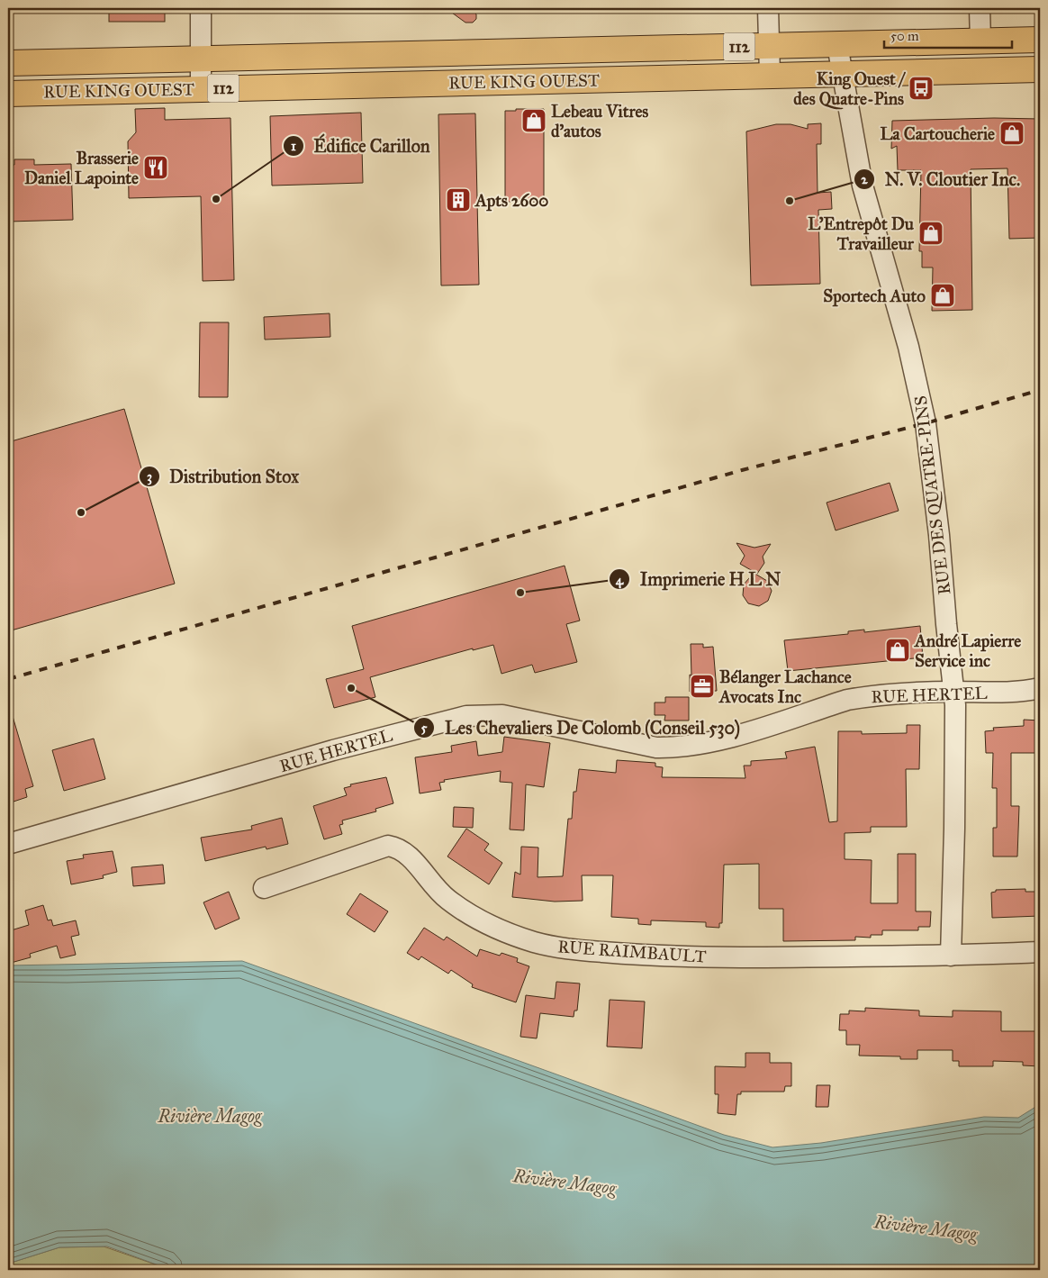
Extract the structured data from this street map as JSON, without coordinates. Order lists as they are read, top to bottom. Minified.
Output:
{"streets":{"main road":["112","RUE KING OUEST"],"street":["RUE DES QUATRE-PINS","RUE HERTEL","RUE RAIMBAULT"]},"crossings":[["RUE KING OUEST","RUE DES QUATRE-PINS"],["RUE DES QUATRE-PINS","RUE HERTEL"],["RUE DES QUATRE-PINS","RUE RAIMBAULT"]],"water":["Rivière Magog"],"places":{"bus stop":["King Ouest / des Quatre-Pins"],"shop":["Lebeau Vitres d'autos","La Cartoucherie","L'Entrepôt Du Travailleur","Sportech Auto","André Lapierre Service inc"],"restaurant":["Brasserie Daniel Lapointe"],"other":["Édifice Carillon","N. V. Cloutier Inc.","Distribution Stox","Imprimerie H L N","Les Chevaliers De Colomb (Conseil 530)"],"building":["Apts 2600"],"office":["Bélanger Lachance Avocats Inc"]},"scale_bar":"50 m"}
